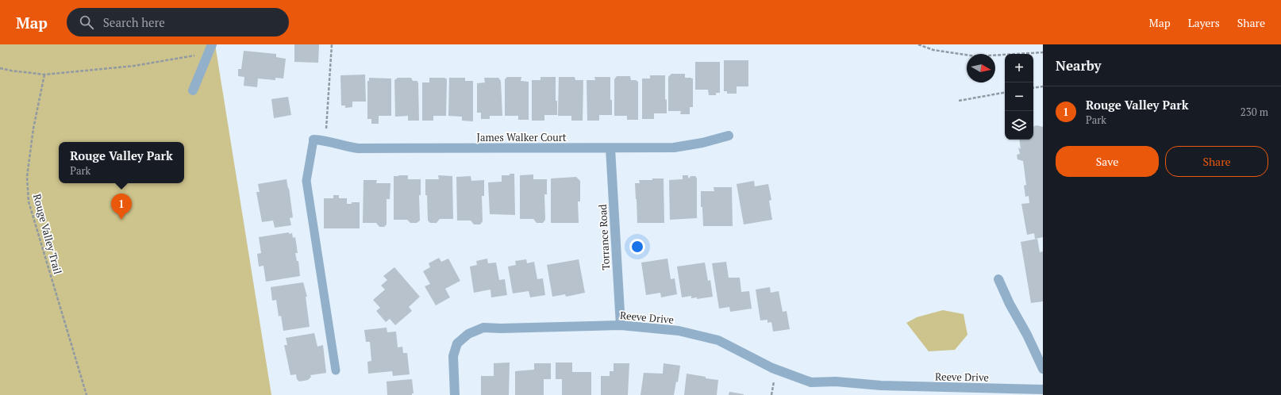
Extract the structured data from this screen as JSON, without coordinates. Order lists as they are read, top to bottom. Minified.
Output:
{"streets":{"street":["James Walker Court","Torrance Road","Reeve Drive"],"path":["Rouge Valley Trail"]},"crossings":[["James Walker Court","Torrance Road"],["Torrance Road","Reeve Drive"]],"north":"right","page":{"header":"Map","search":"Search here","nav":["Map","Layers","Share"],"heading":"Nearby","map_buttons":["+","−"],"list":[{"mark":"1","name":"Rouge Valley Park","note":"Park","value":"230 m"}],"buttons":["Save","Share"],"popup":["Rouge Valley Park","Park"],"pins":"1"}}
